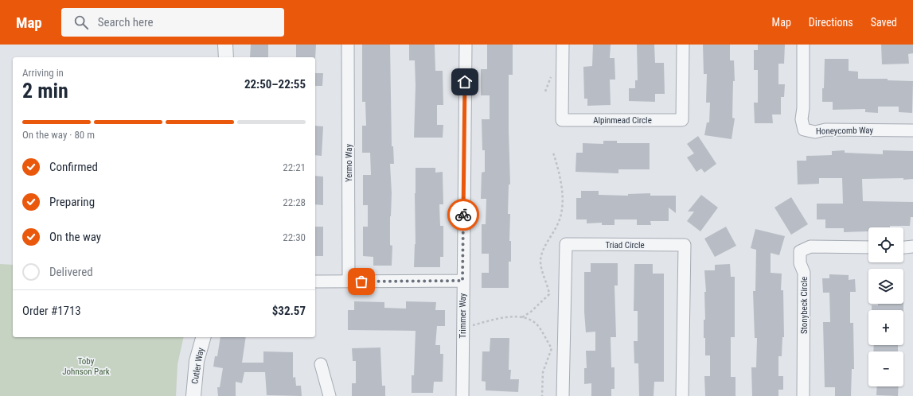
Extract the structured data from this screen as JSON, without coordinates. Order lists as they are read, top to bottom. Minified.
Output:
{"streets":{"street":["Alpinmead Circle","Honeycomb Way","Yermo Way","Triad Circle","Stonybeck Circle","Trimmer Way","Cutler Way"]},"parks":["Toby Johnson Park"],"page":{"header":"Map","search":"Search here","nav":["Map","Directions","Saved"],"heading":["2 min","Arriving in","22:50–22:55"],"panel":["Order #1713","$32.57"],"bar":"On the way · 80 m","list":[["Confirmed","22:21"],["Preparing","22:28"],["On the way","22:30"],"Delivered"],"map_buttons":["+","−"]}}
